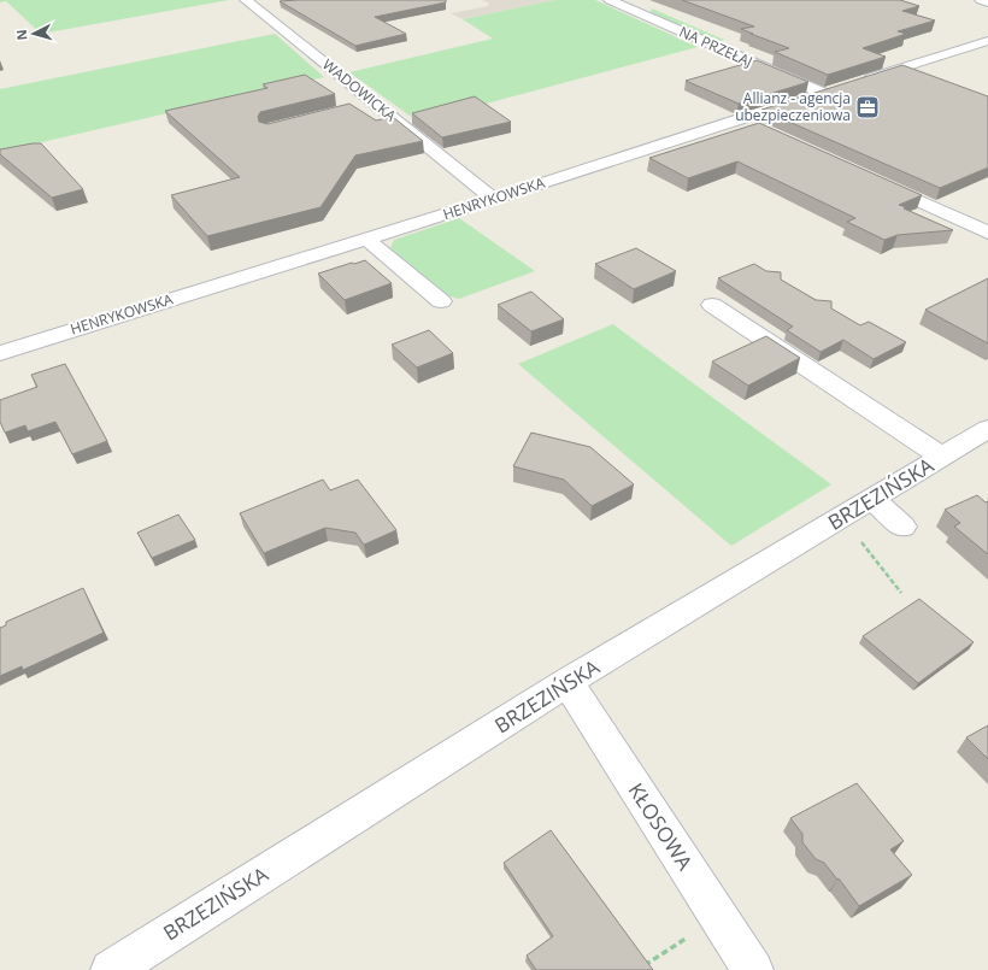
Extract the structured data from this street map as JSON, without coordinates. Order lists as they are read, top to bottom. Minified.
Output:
{"streets":{"street":["NA PRZEŁAJ","WADOWICKA","HENRYKOWSKA","BRZEZIŃSKA","KŁOSOWA"]},"crossings":[["NA PRZEŁAJ","HENRYKOWSKA"],["WADOWICKA","HENRYKOWSKA"],["BRZEZIŃSKA","KŁOSOWA"]],"places":{"office":["Allianz - agencja ubezpieczeniowa"]},"north":"left"}
